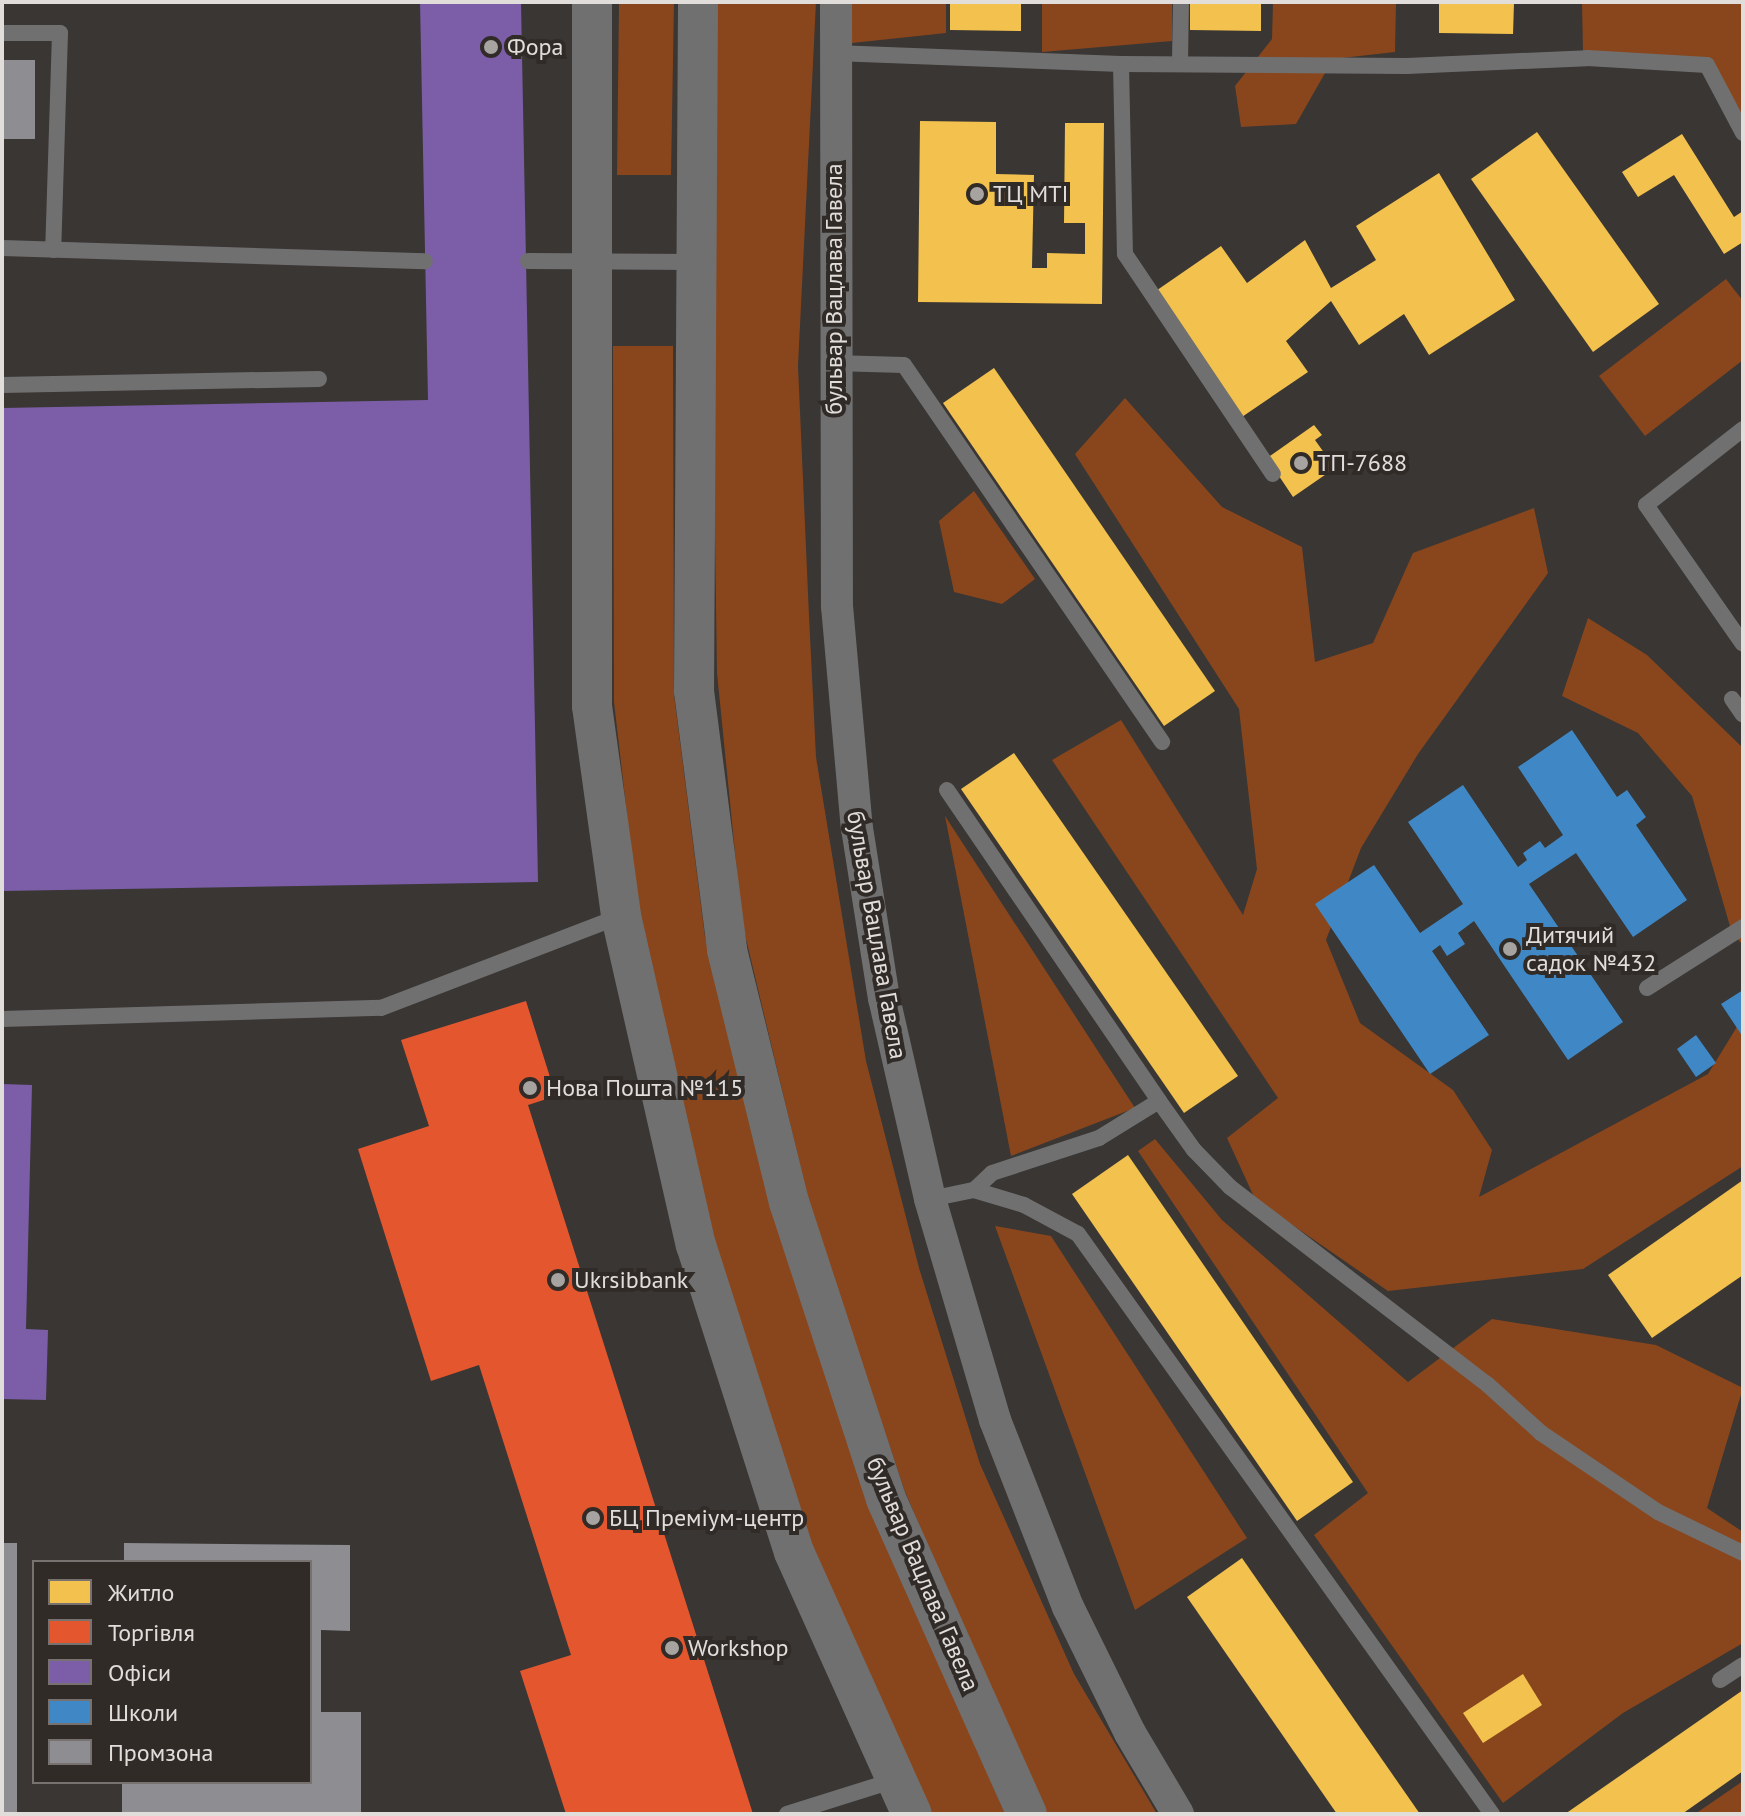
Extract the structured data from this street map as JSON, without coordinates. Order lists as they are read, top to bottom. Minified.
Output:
{"streets":{"street":["бульвар Вацлава Гавела"]},"places":["Фора","ТЦ MTI","ТП-7688","Дитячий садок №432","Нова Пошта №115","Ukrsibbank","БЦ Преміум-центр","Workshop"],"legend":["Житло","Торгівля","Офіси","Школи","Промзона"]}
